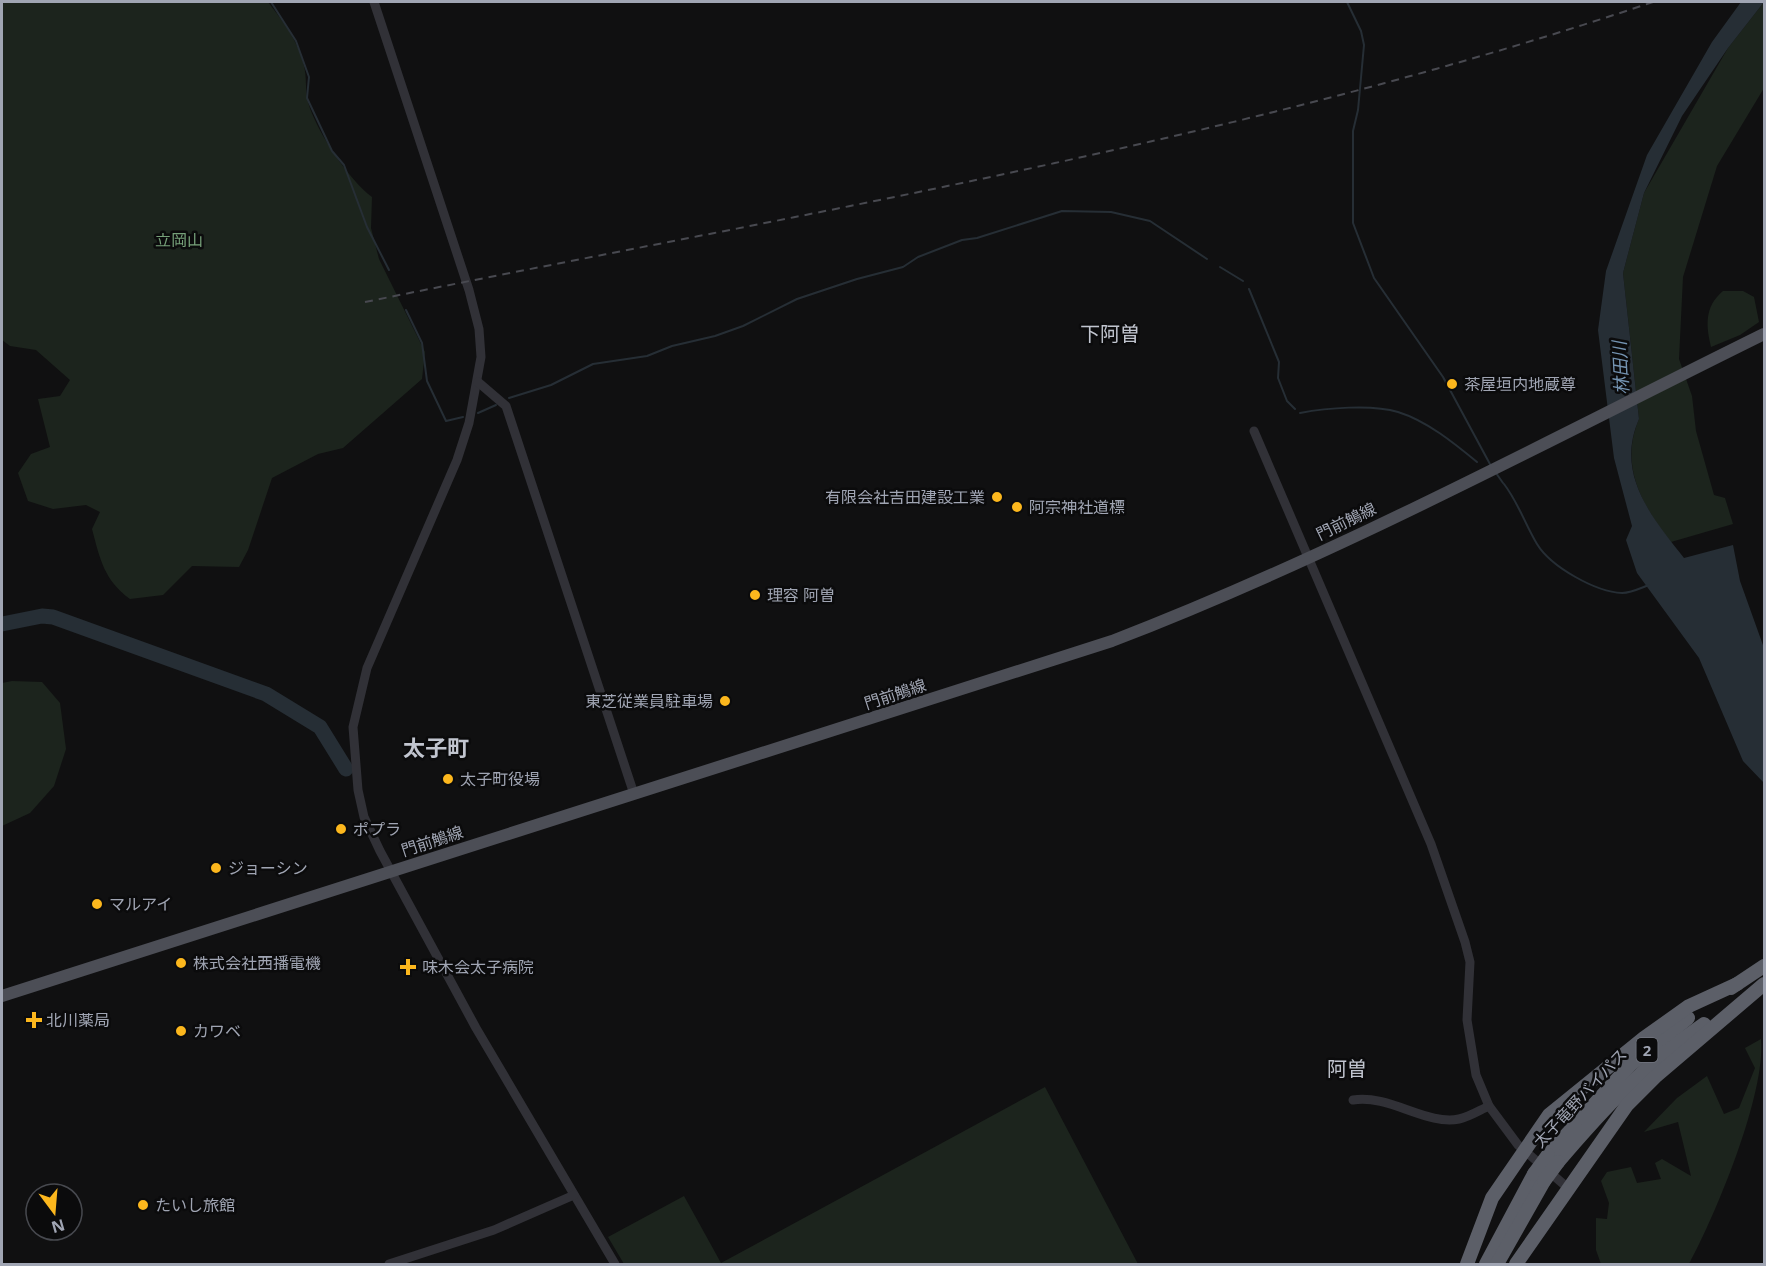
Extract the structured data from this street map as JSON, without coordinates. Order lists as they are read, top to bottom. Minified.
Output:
{"streets":{"highway":["2","太子竜野バイパス"],"main road":["門前鵤線"]},"districts":["下阿曽","太子町","阿曽"],"water":["林田川"],"parks":["立岡山"],"places":{"other":["茶屋垣内地蔵尊","有限会社吉田建設工業","阿宗神社道標","理容 阿曽","東芝従業員駐車場","太子町役場","ポプラ","ジョーシン","マルアイ","株式会社西播電機","カワベ","たいし旅館"],"health":["味木会太子病院","北川薬局"]},"north":"bottom"}
